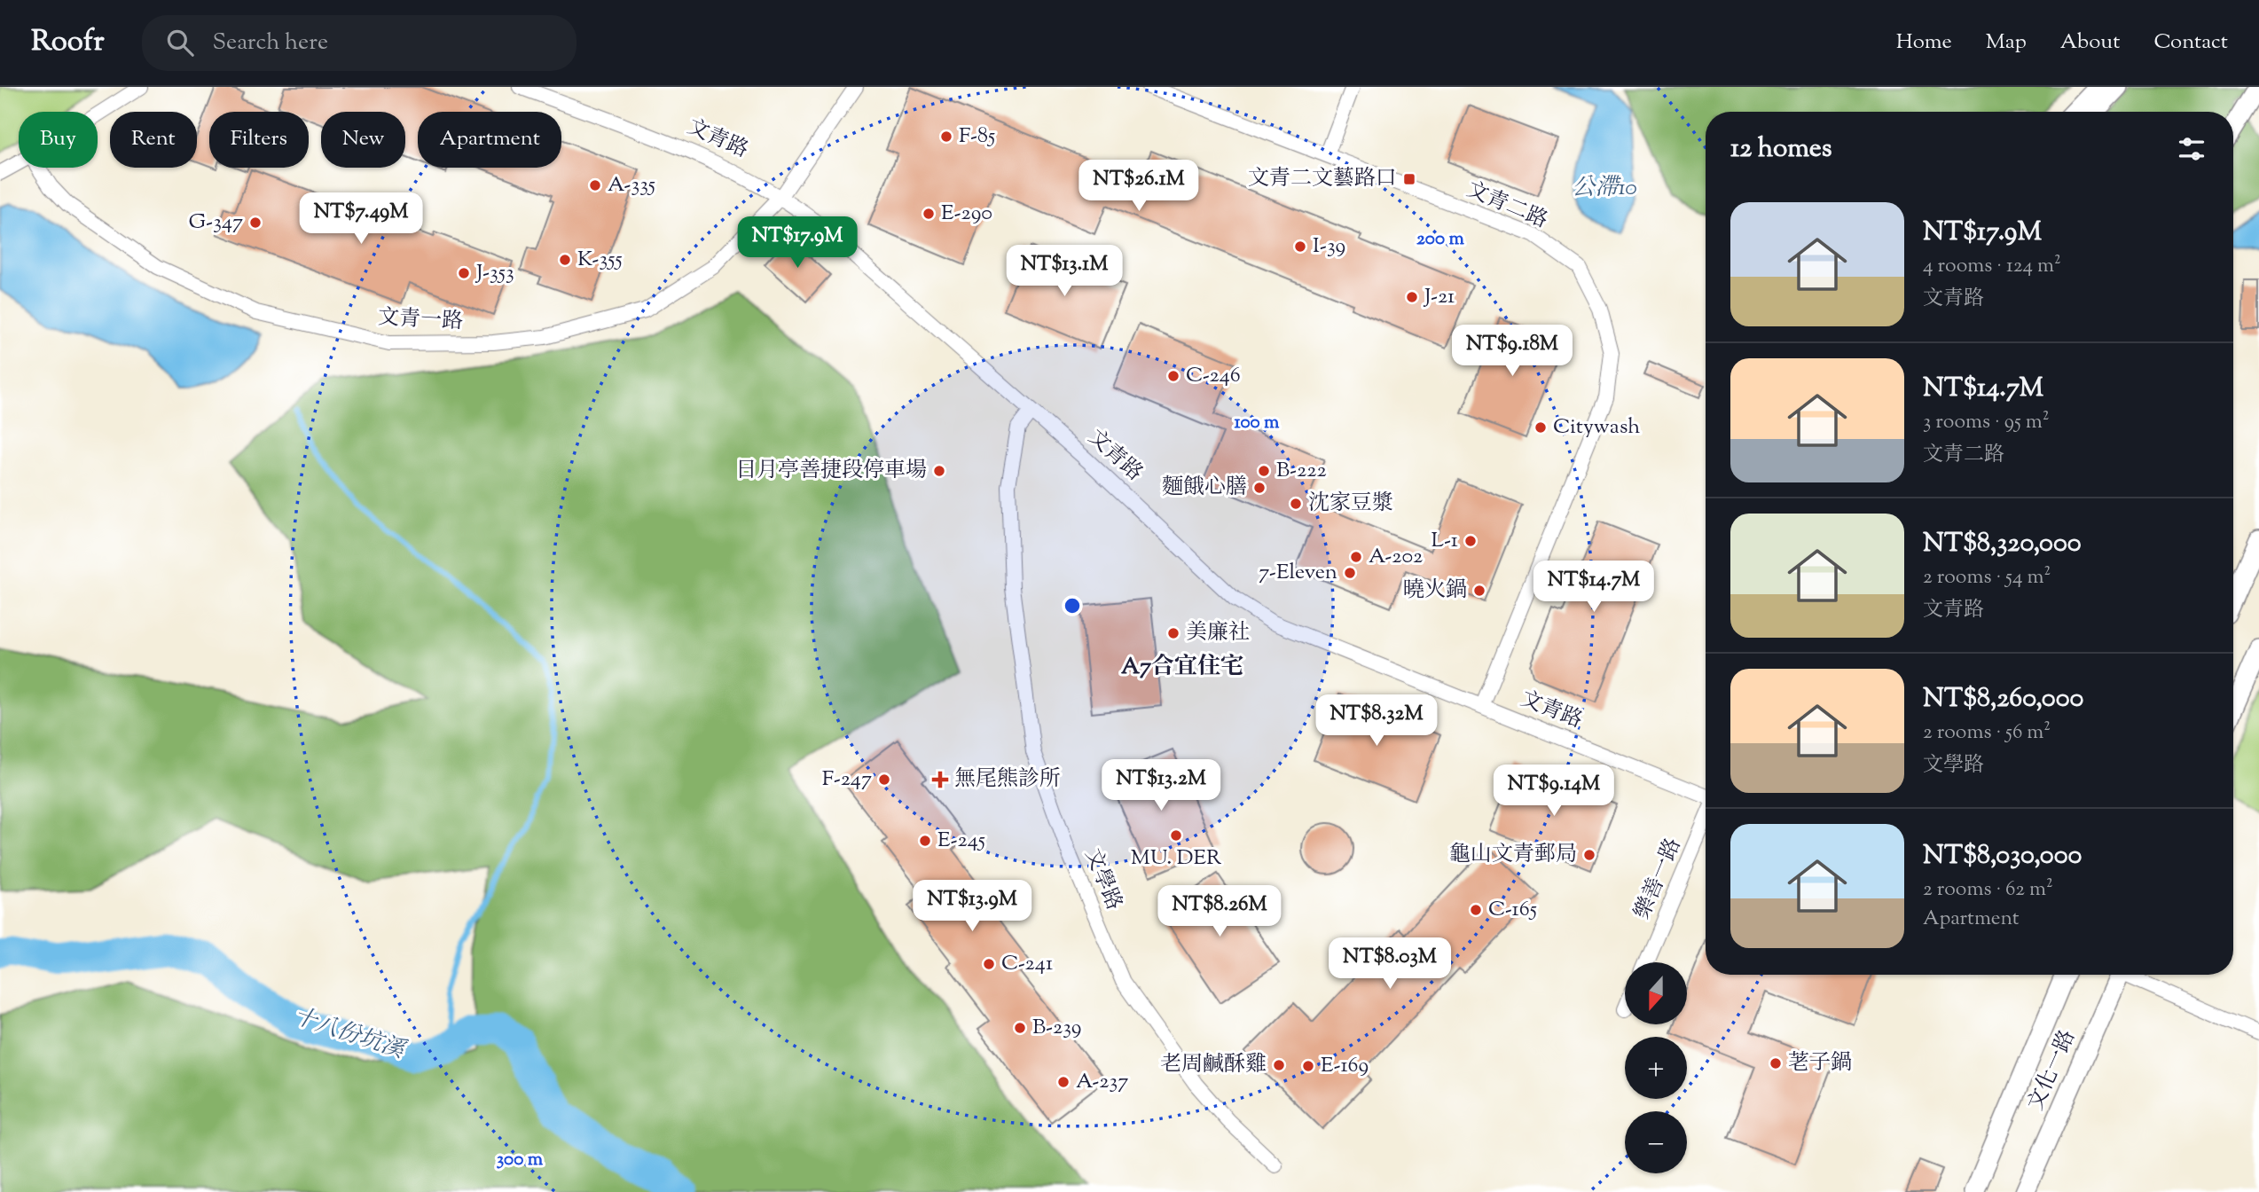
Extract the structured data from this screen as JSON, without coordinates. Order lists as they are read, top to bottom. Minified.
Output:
{"streets":{"street":["文青路","文青二路","文青一路","樂善一路","文學路","文化一路"]},"crossings":[["文青路","文青二路"],["文青路","文青一路"],["文青路","文學路"]],"districts":["A7合宜住宅"],"water":["公滯10","十八份坑溪"],"places":{"other":["F-85","A-335","E-290","G-347","I-39","K-355","J-353","J-21","C-246","Citywash","日月亭善捷段停車場","B-222","麵餓心膳","沈家豆漿","L-1","A-202","7-Eleven","曉火鍋","美廉社","F-247","MU. DER","E-245","龜山文青郵局","C-165","C-241","B-239","荖子鍋","老周鹹酥雞","E-169","A-237"],"transit":["文青二文藝路口"],"health":["無尾熊診所"]},"north":"bottom","page":{"header":"Roofr","search":"Search here","nav":["Home","Map","About","Contact"],"chip":["Buy","Rent","Filters","New","Apartment"],"heading":"12 homes","price":["NT$26.1M","NT$7.49M","NT$17.9M","NT$13.1M","NT$9.18M","NT$14.7M","NT$8.32M","NT$13.2M","NT$9.14M","NT$13.9M","NT$8.26M","NT$8.03M"],"list":[{"name":"NT$17.9M","note":"4 rooms · 124 m² · 文青路"},{"name":"NT$14.7M","note":"3 rooms · 95 m² · 文青二路"},{"name":"NT$8,320,000","note":"2 rooms · 54 m² · 文青路"},{"name":"NT$8,260,000","note":"2 rooms · 56 m² · 文學路"},{"name":"NT$8,030,000","note":"2 rooms · 62 m² · Apartment"}],"map_buttons":["+","−"]},"rings":["200 m","100 m","300 m"]}
